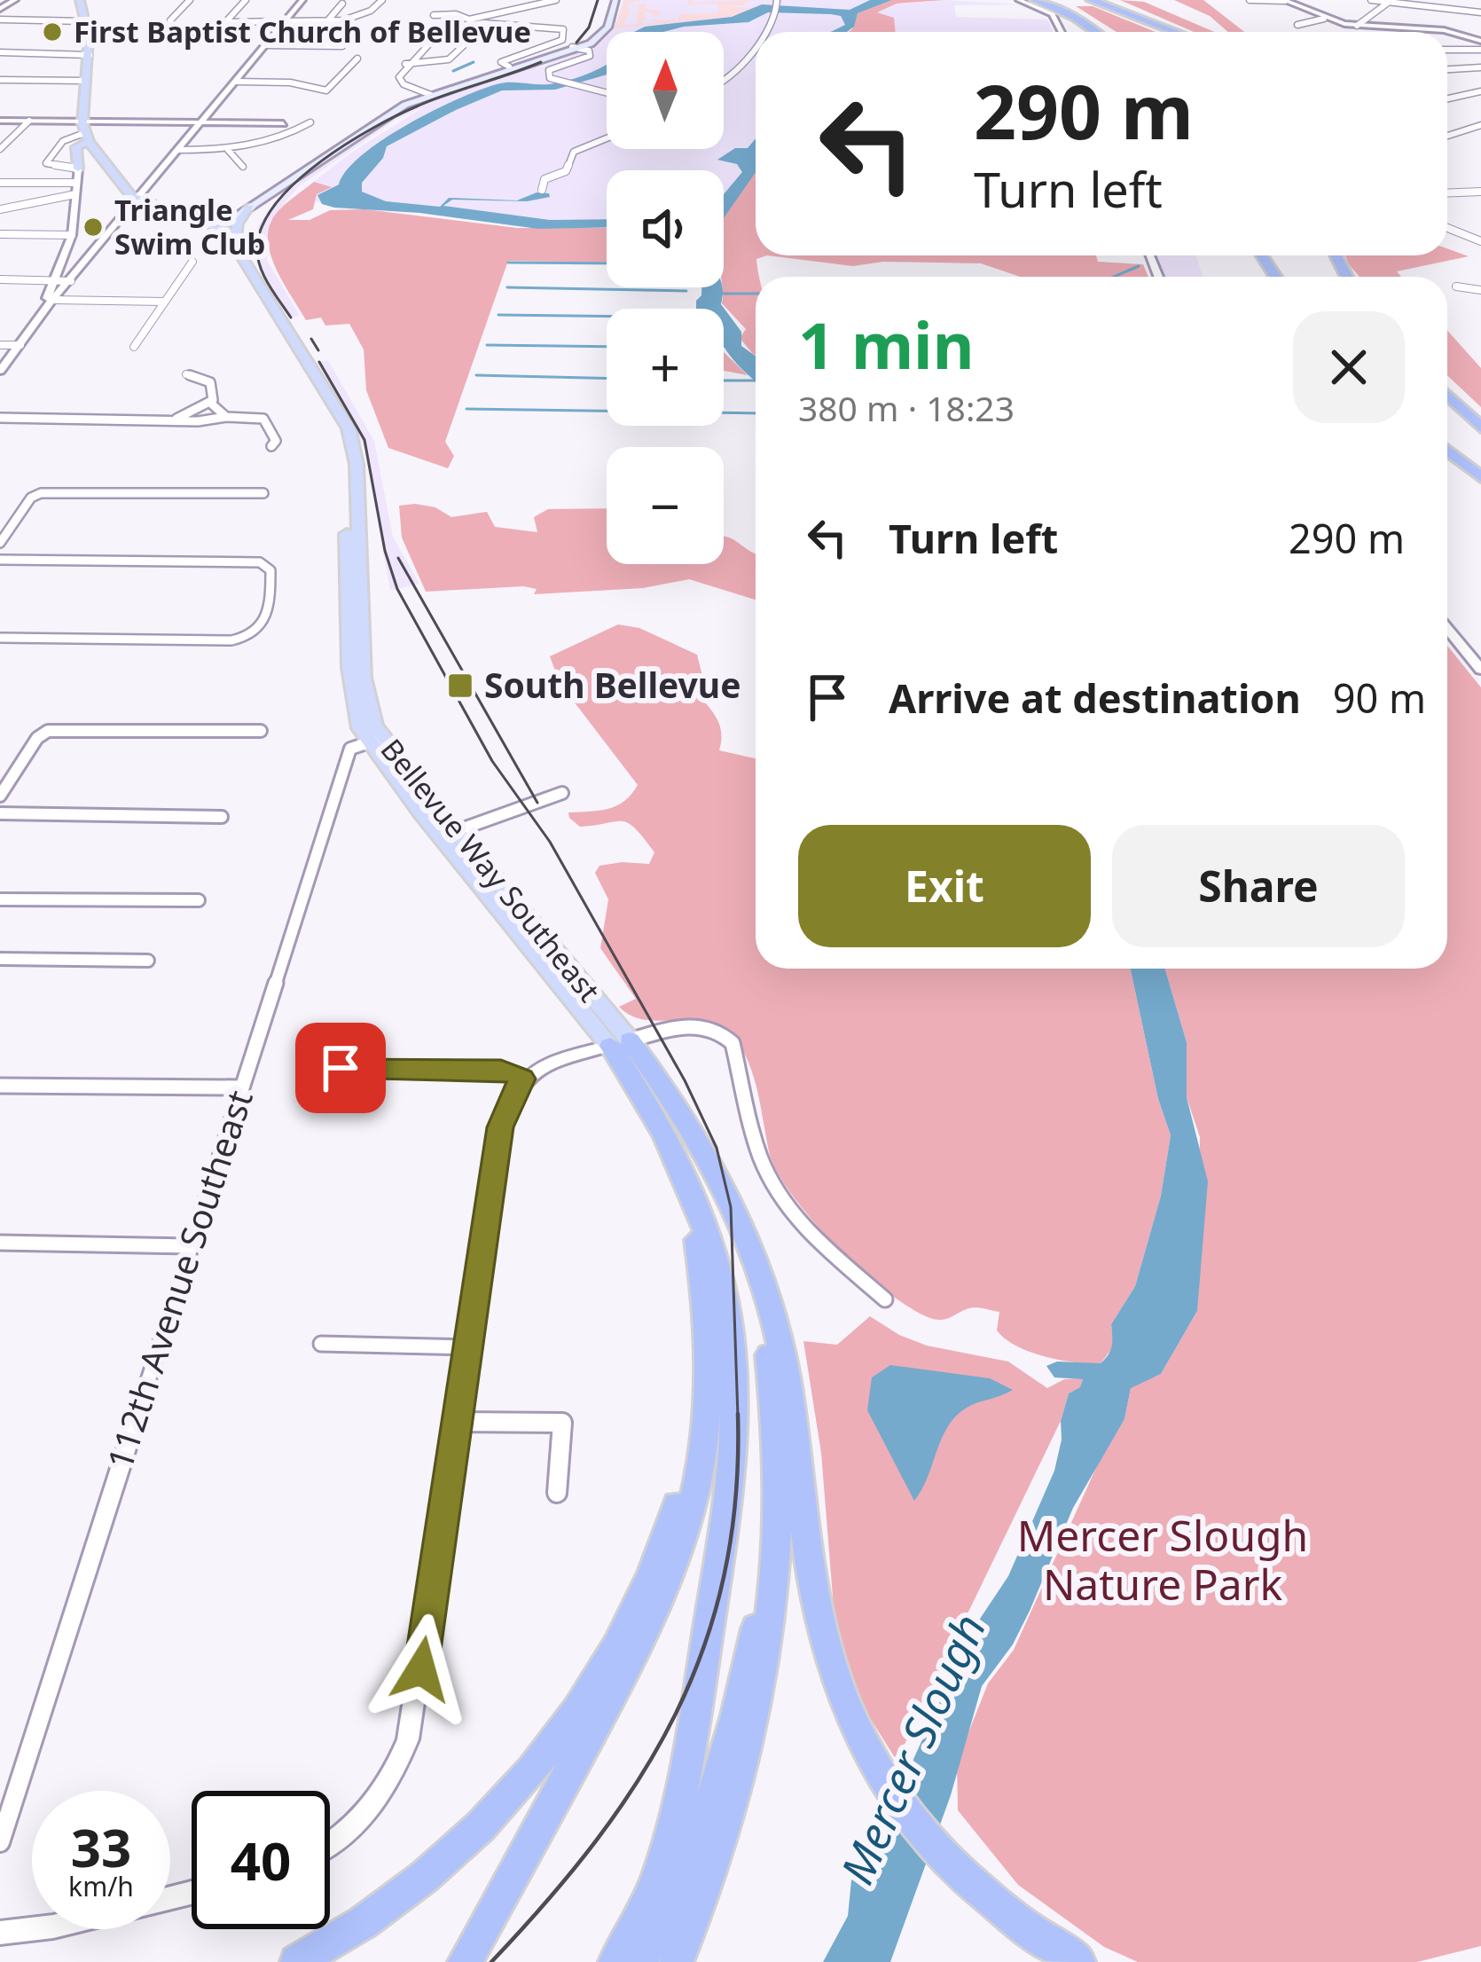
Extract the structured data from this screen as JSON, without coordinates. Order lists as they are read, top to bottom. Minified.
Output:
{"streets":{"main road":["Bellevue Way Southeast"],"street":["112th Avenue Southeast"]},"crossings":[["Bellevue Way Southeast","112th Avenue Southeast"]],"water":["Mercer Slough"],"parks":["Mercer Slough Nature Park"],"places":{"other":["First Baptist Church of Bellevue","Triangle Swim Club"],"transit":["South Bellevue"]},"north":"top","page":{"map_buttons":["+","−"],"turn":["290 m","Turn left"],"heading":["1 min","380 m · 18:23"],"list":[{"name":"Turn left","value":"290 m"},{"name":"Arrive at destination","value":"90 m"}],"buttons":["Exit","Share"],"speed":"33 km/h","limit":"40"}}
